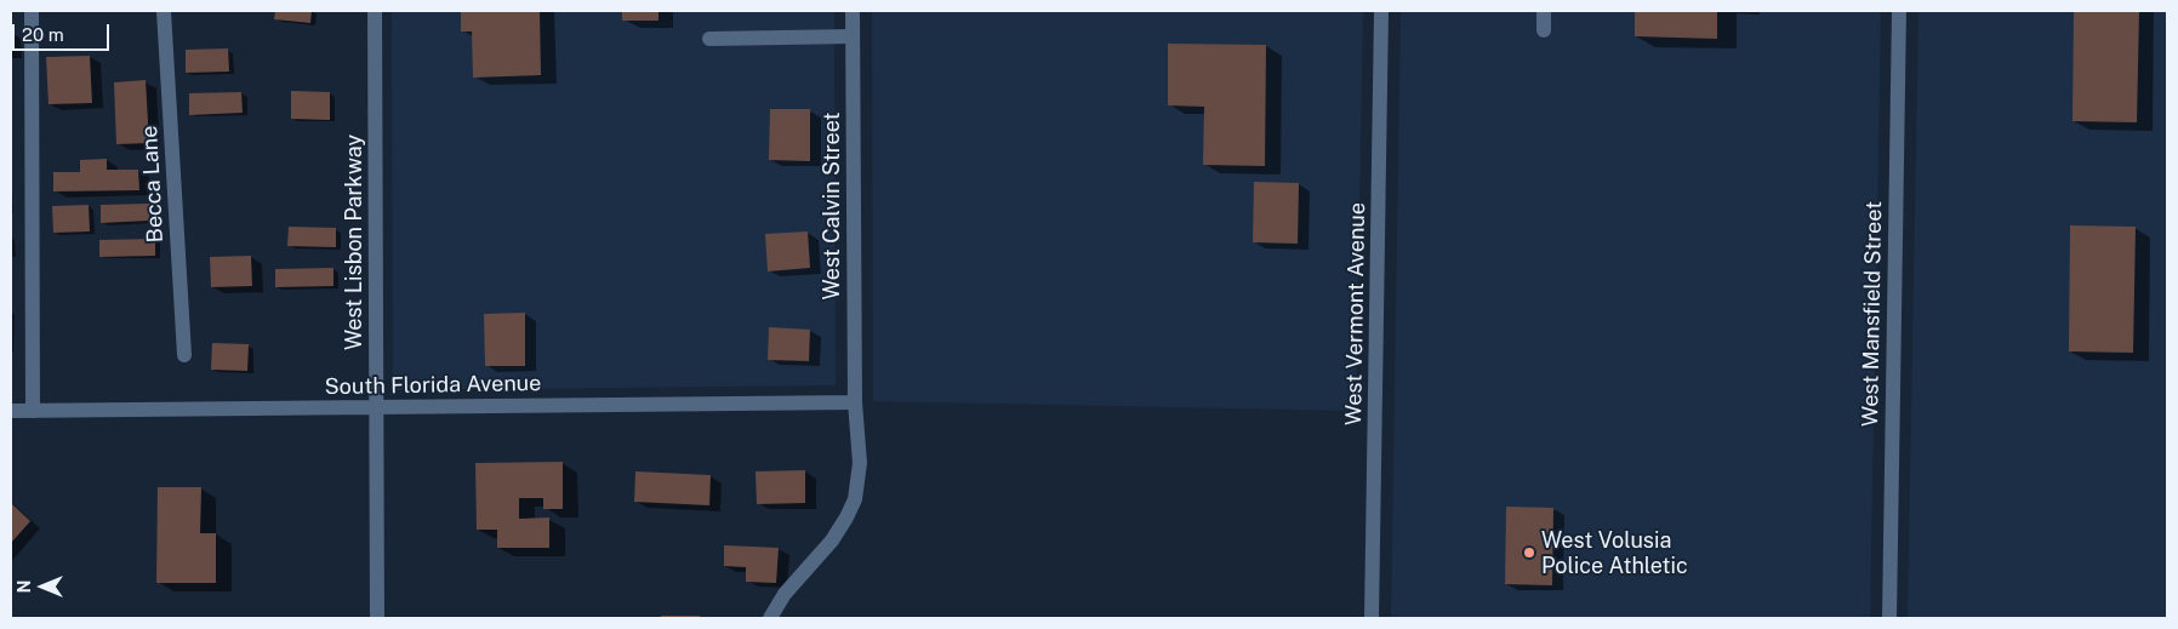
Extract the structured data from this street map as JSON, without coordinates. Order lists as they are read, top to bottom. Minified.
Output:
{"streets":{"street":["Becca Lane","West Calvin Street","West Lisbon Parkway","West Vermont Avenue","West Mansfield Street","South Florida Avenue"]},"crossings":[["West Calvin Street","South Florida Avenue"],["West Lisbon Parkway","South Florida Avenue"]],"places":["West Volusia Police Athletic"],"scale_bar":"20 m","north":"left"}
